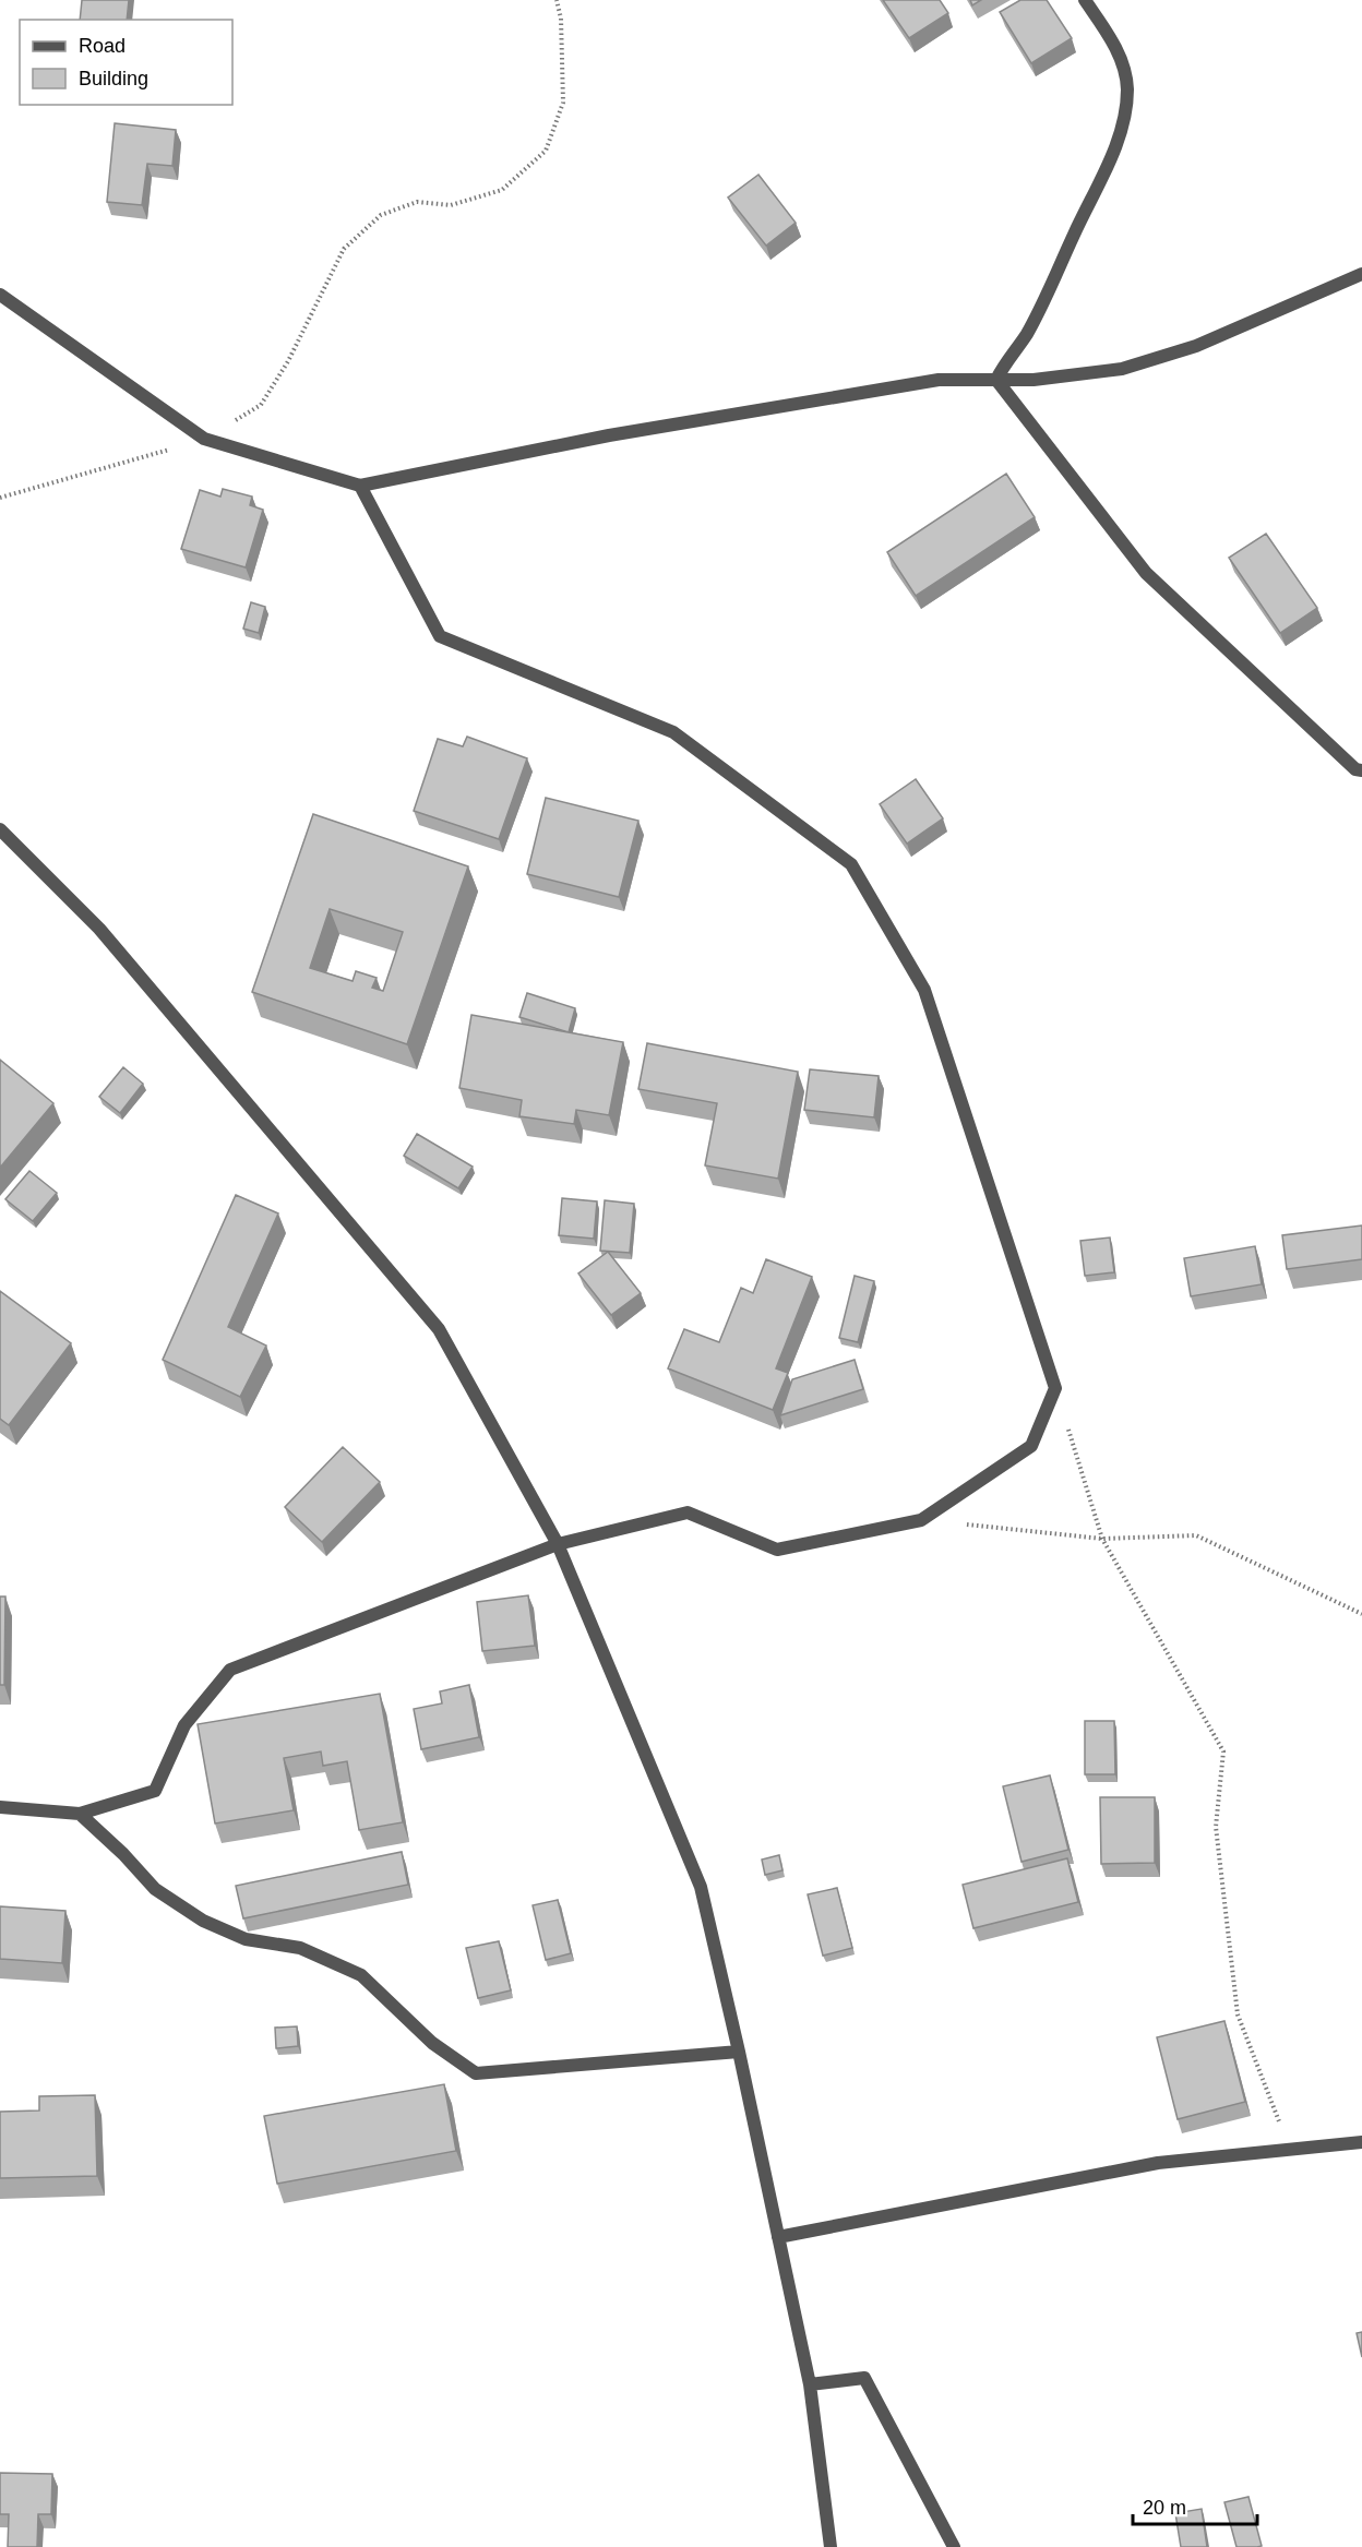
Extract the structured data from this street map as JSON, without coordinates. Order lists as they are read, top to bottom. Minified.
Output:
{"legend":["Road","Building"],"scale_bar":"20 m"}
